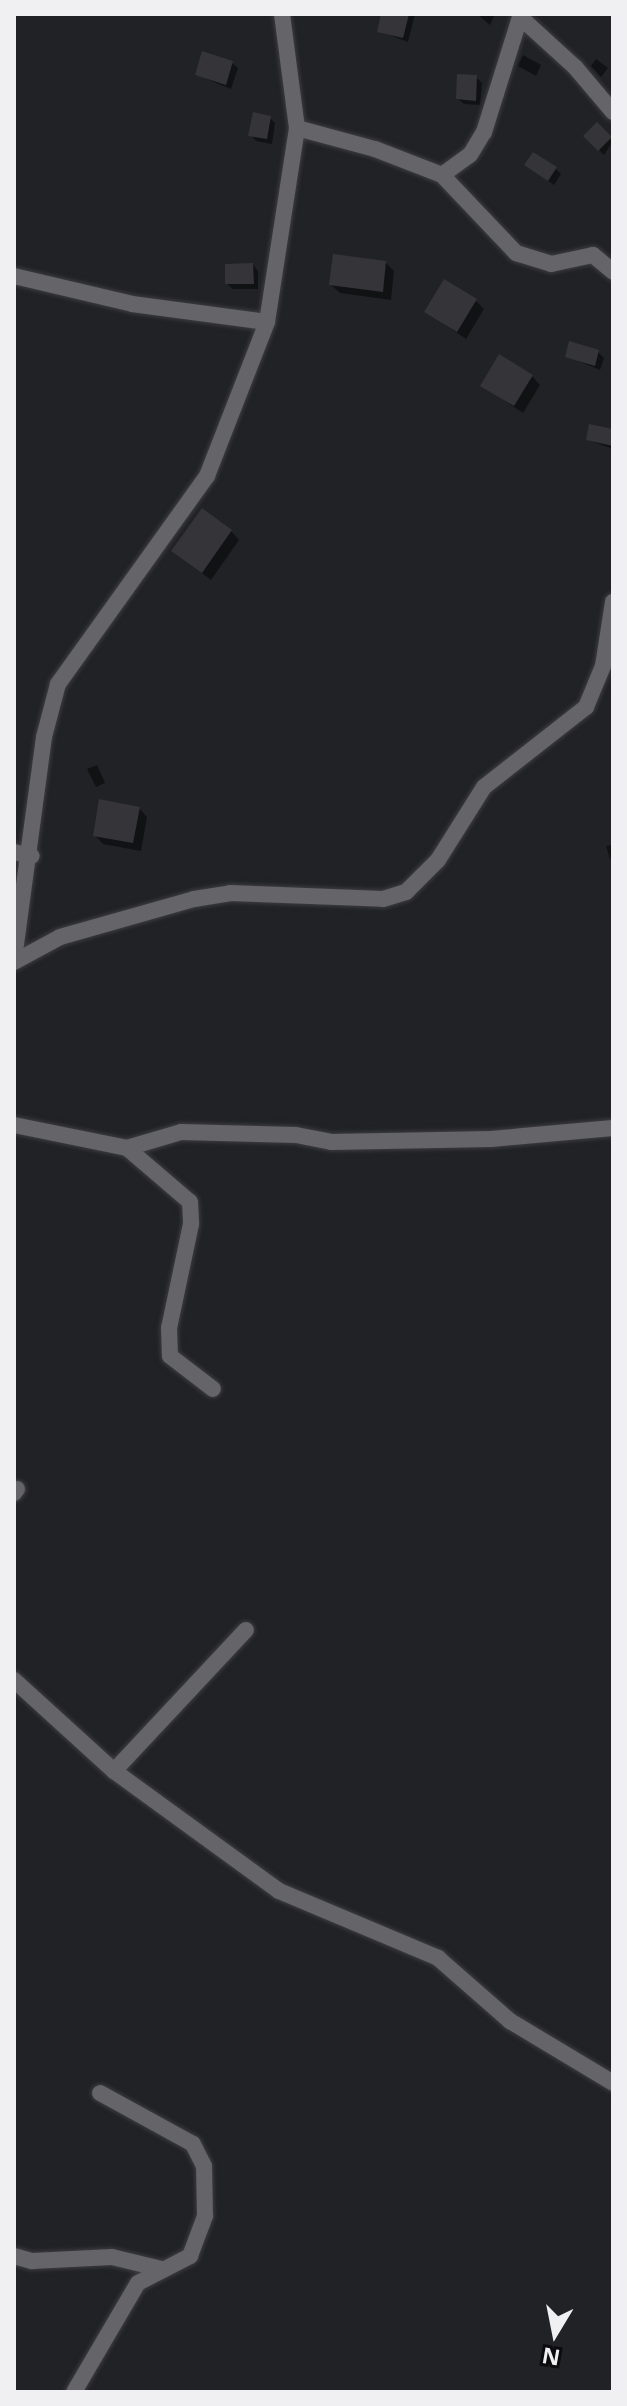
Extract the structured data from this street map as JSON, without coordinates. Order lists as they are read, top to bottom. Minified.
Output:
{"north":"bottom"}
